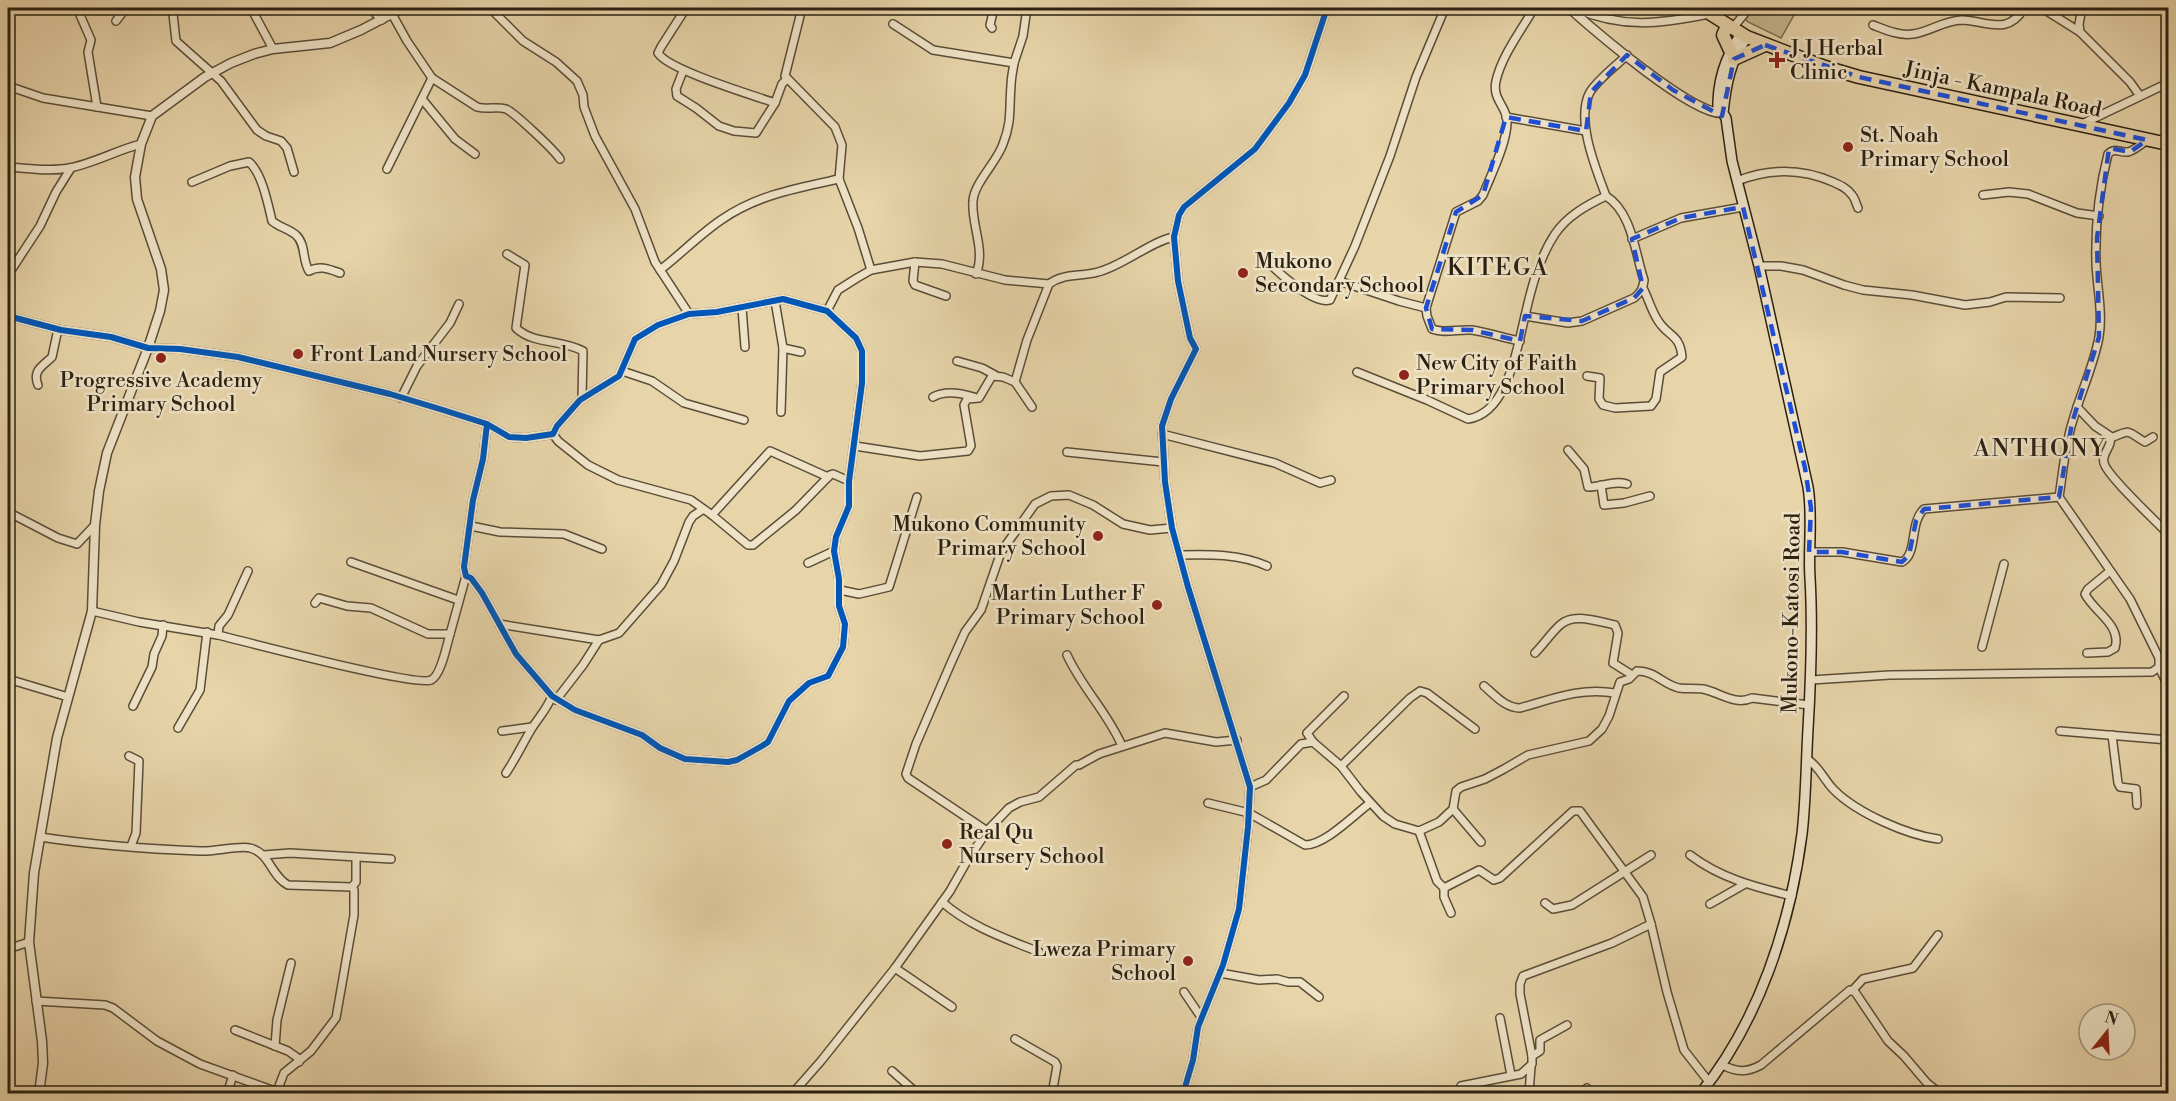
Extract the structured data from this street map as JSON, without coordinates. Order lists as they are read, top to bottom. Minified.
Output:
{"streets":{"highway":["Jinja - Kampala Road"],"main road":["Mukono-Katosi Road"]},"crossings":[["Jinja - Kampala Road","Mukono-Katosi Road"]],"districts":["KITEGA","ANTHONY"],"places":{"health":["J J Herbal Clinic"],"other":["St. Noah Primary School","Mukono Secondary School","Front Land Nursery School","Progressive Academy Primary School","New City of Faith Primary School","Mukono Community Primary School","Martin Luther F Primary School","Real Qu Nursery School","Lweza Primary School"]},"north":"top"}
